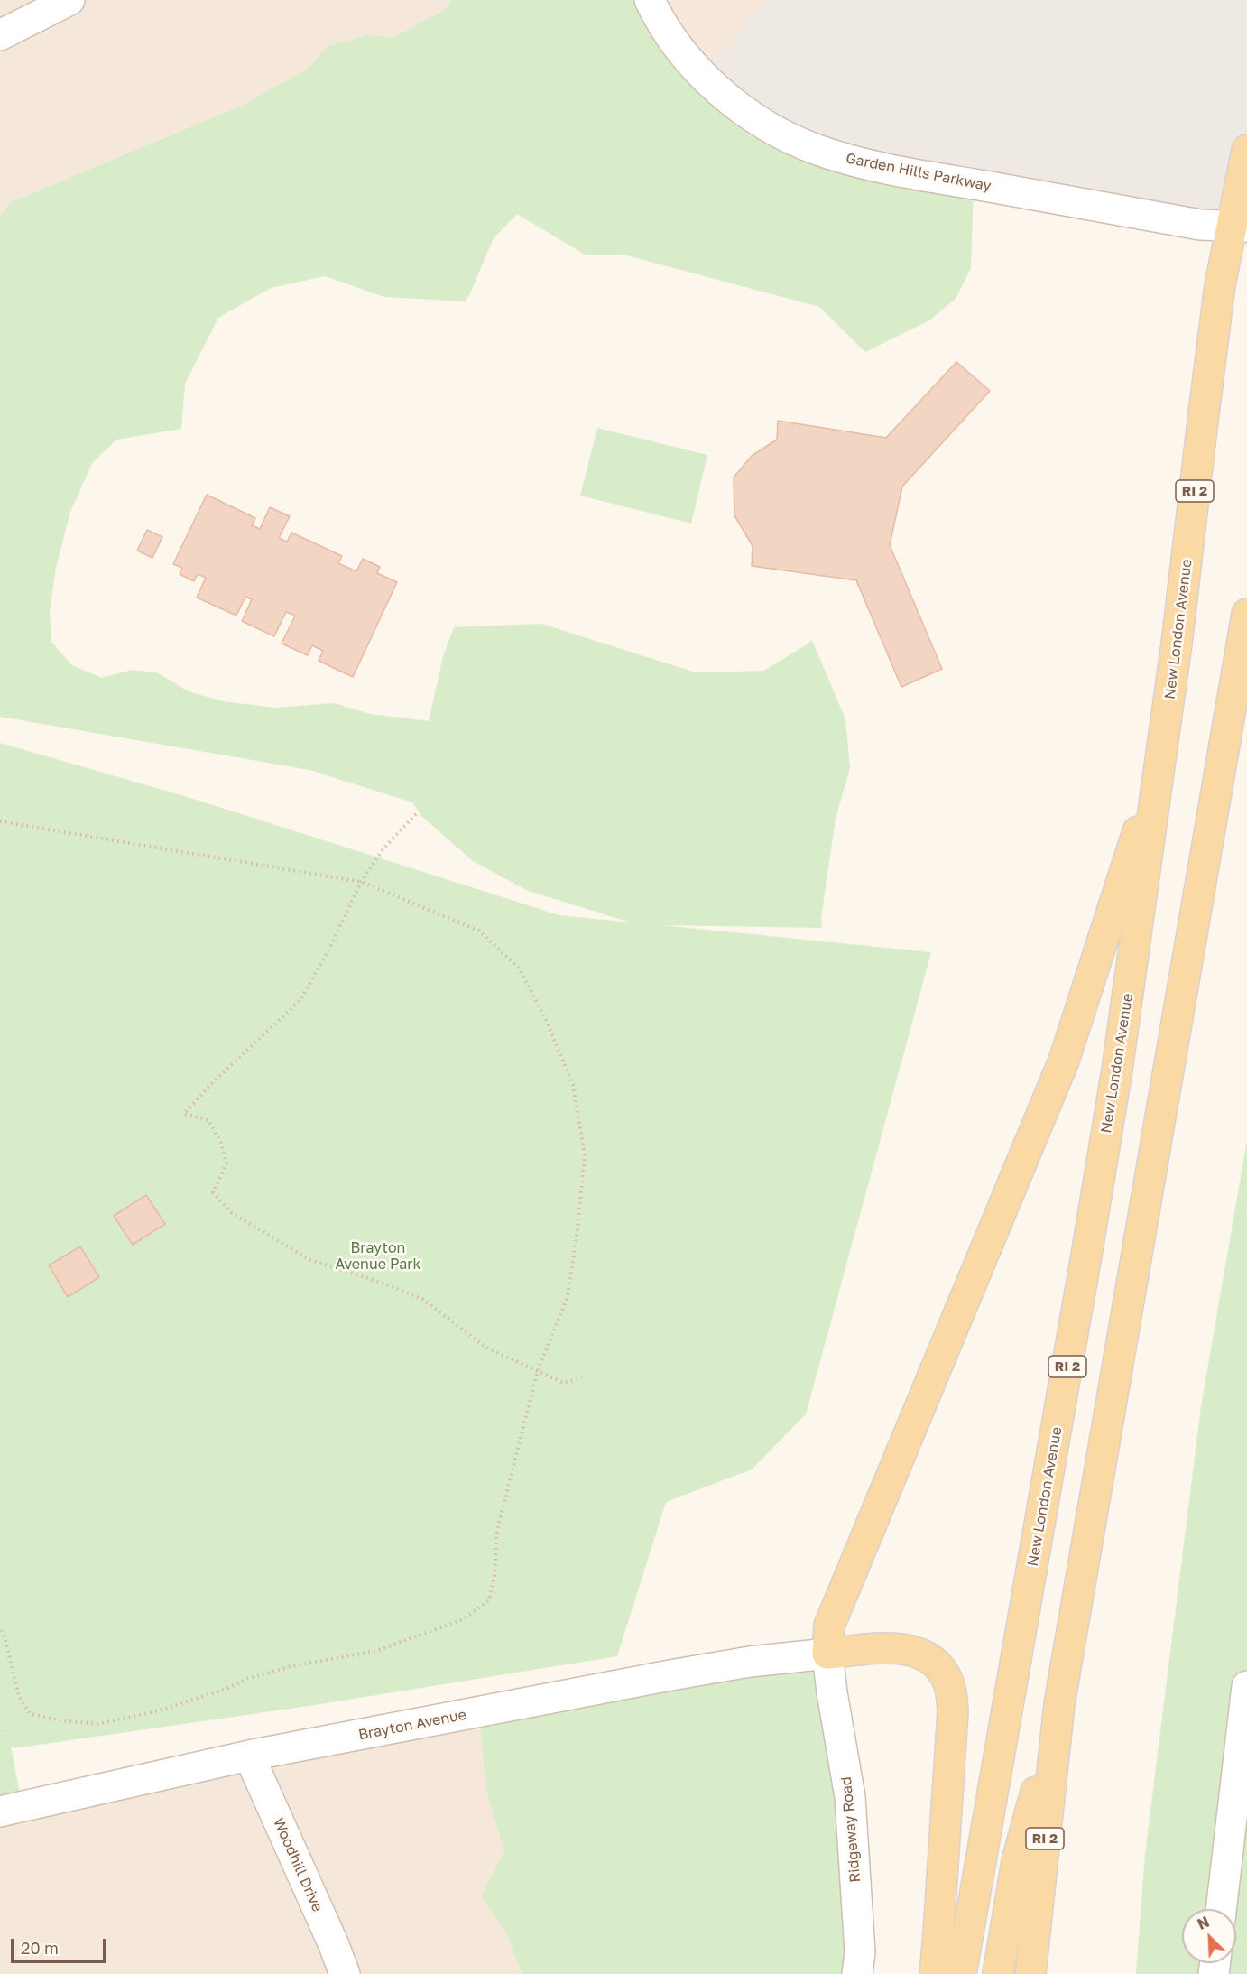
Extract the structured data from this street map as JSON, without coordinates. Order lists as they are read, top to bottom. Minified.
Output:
{"streets":{"main road":["RI 2","New London Avenue"],"street":["Garden Hills Parkway","Brayton Avenue","Ridgeway Road","Woodhill Drive"]},"crossings":[["Garden Hills Parkway","New London Avenue"],["Brayton Avenue","Ridgeway Road"],["Brayton Avenue","Woodhill Drive"]],"parks":["Brayton Avenue Park"],"scale_bar":"20 m","north":"top left"}
